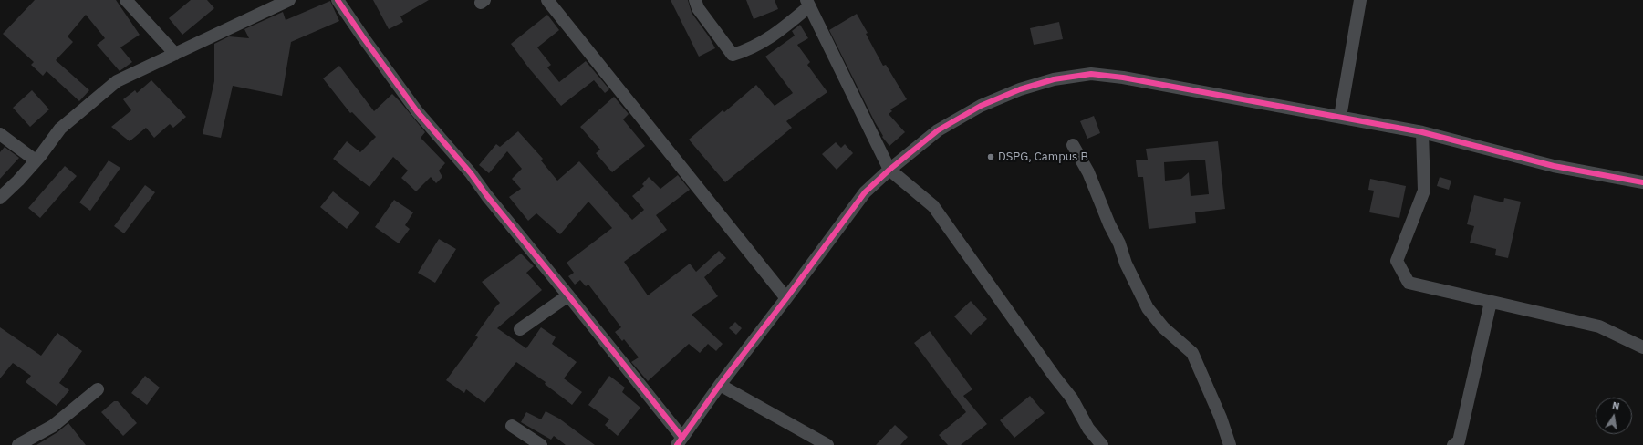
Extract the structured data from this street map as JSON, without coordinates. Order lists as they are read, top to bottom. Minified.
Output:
{"places":["DSPG, Campus B"],"north":"top"}
